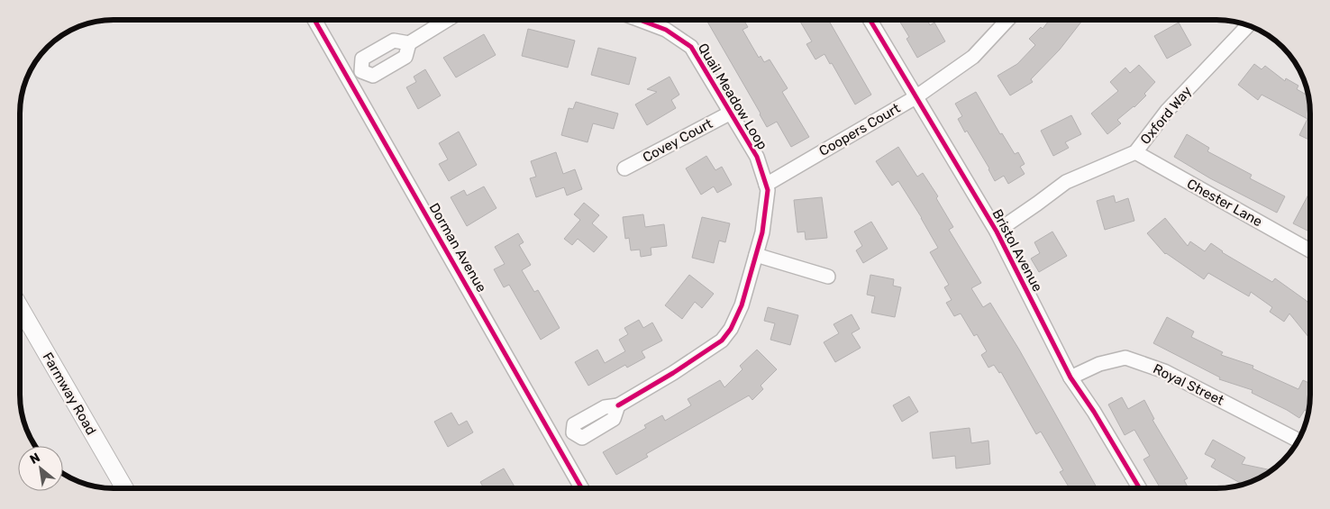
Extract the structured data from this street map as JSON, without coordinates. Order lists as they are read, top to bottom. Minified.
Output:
{"streets":{"main road":["Farmway Road"],"street":["Quail Meadow Loop","Oxford Way","Coopers Court","Covey Court","Chester Lane","Dorman Avenue","Bristol Avenue","Royal Street"]},"crossings":[["Quail Meadow Loop","Coopers Court"],["Quail Meadow Loop","Covey Court"],["Quail Meadow Loop","Dorman Avenue"],["Oxford Way","Chester Lane"],["Oxford Way","Bristol Avenue"],["Coopers Court","Bristol Avenue"],["Bristol Avenue","Royal Street"]],"north":"top left"}
